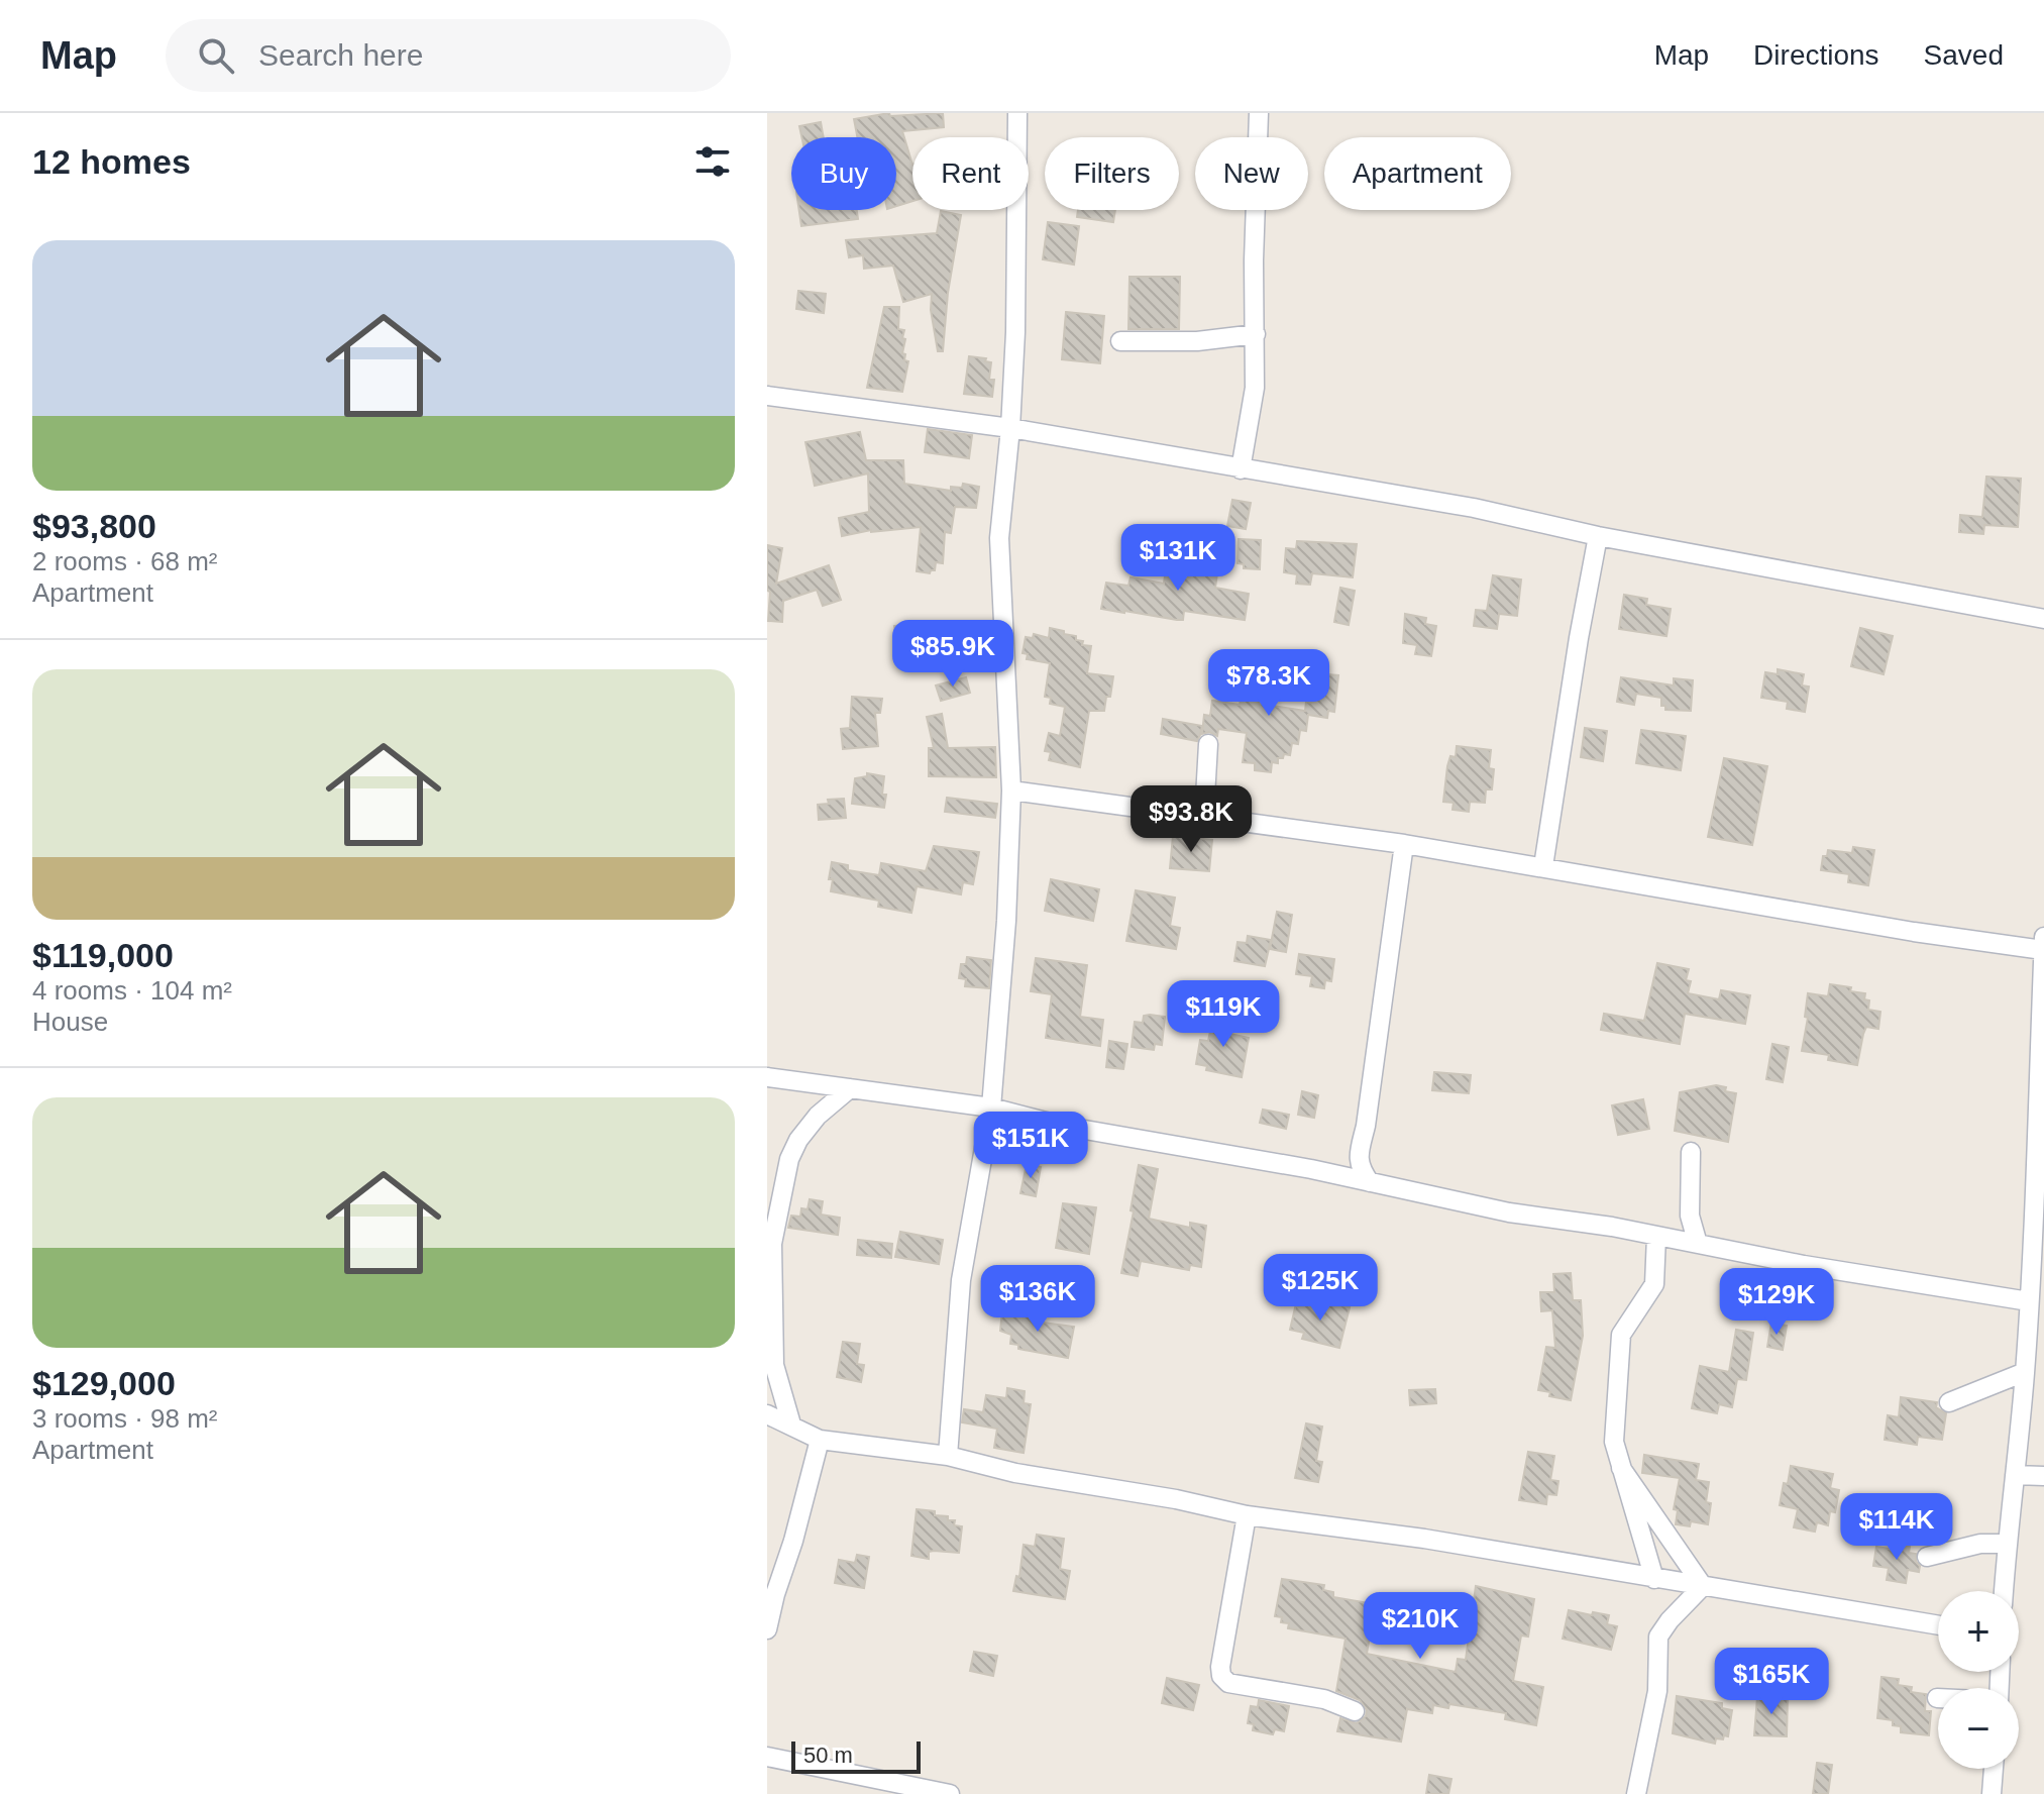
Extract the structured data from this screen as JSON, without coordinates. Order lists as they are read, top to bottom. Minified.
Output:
{"scale_bar":"50 m","page":{"header":"Map","search":"Search here","nav":["Map","Directions","Saved"],"heading":"12 homes","chip":["Buy","Rent","Filters","New","Apartment"],"list":[{"name":"$93,800","note":"2 rooms · 68 m² · Apartment"},{"name":"$119,000","note":"4 rooms · 104 m² · House"},{"name":"$129,000","note":"3 rooms · 98 m² · Apartment"}],"price":["$131K","$85.9K","$78.3K","$93.8K","$119K","$151K","$125K","$136K","$129K","$114K","$210K","$165K"],"map_buttons":["+","−"],"scale":"50 m"}}
